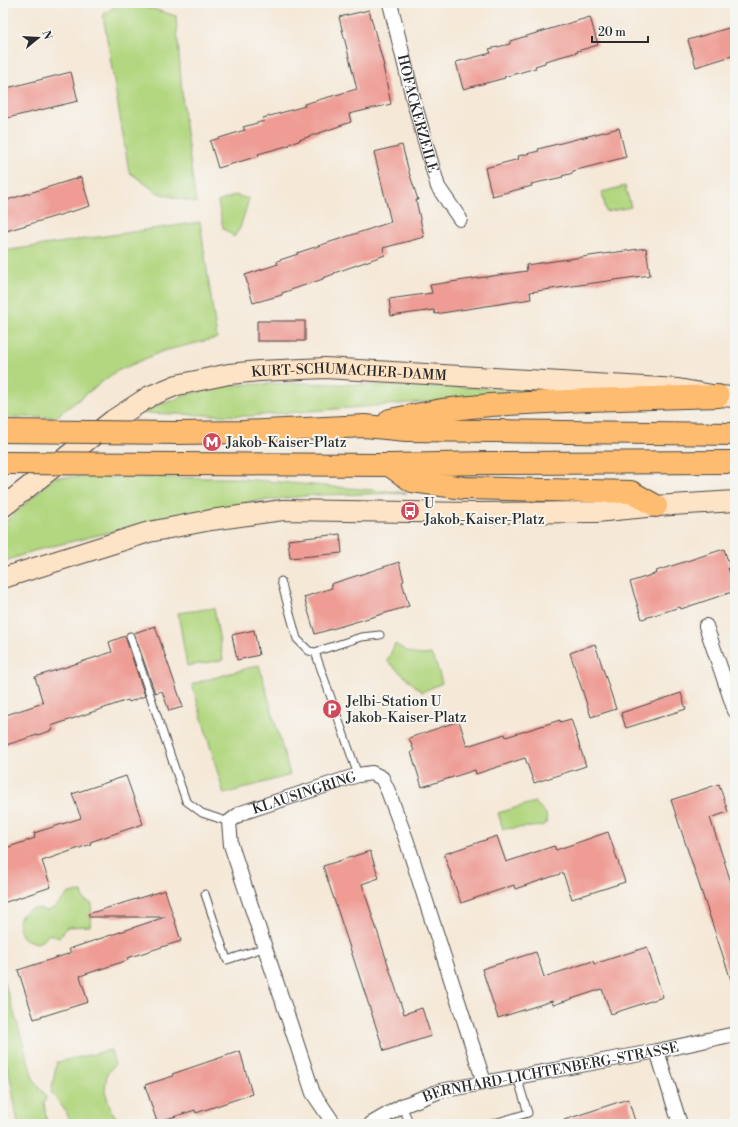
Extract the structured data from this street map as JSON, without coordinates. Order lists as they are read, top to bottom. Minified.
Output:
{"streets":{"main road":["KURT-SCHUMACHER-DAMM"],"street":["HOFACKERZEILE","KLAUSINGRING","BERNHARD-LICHTENBERG-STRASSE"]},"crossings":[["KLAUSINGRING","BERNHARD-LICHTENBERG-STRASSE"]],"places":{"metro station":["Jakob-Kaiser-Platz"],"bus stop":["U Jakob-Kaiser-Platz"],"parking":["Jelbi-Station U Jakob-Kaiser-Platz"]},"scale_bar":"20 m","north":"right"}
